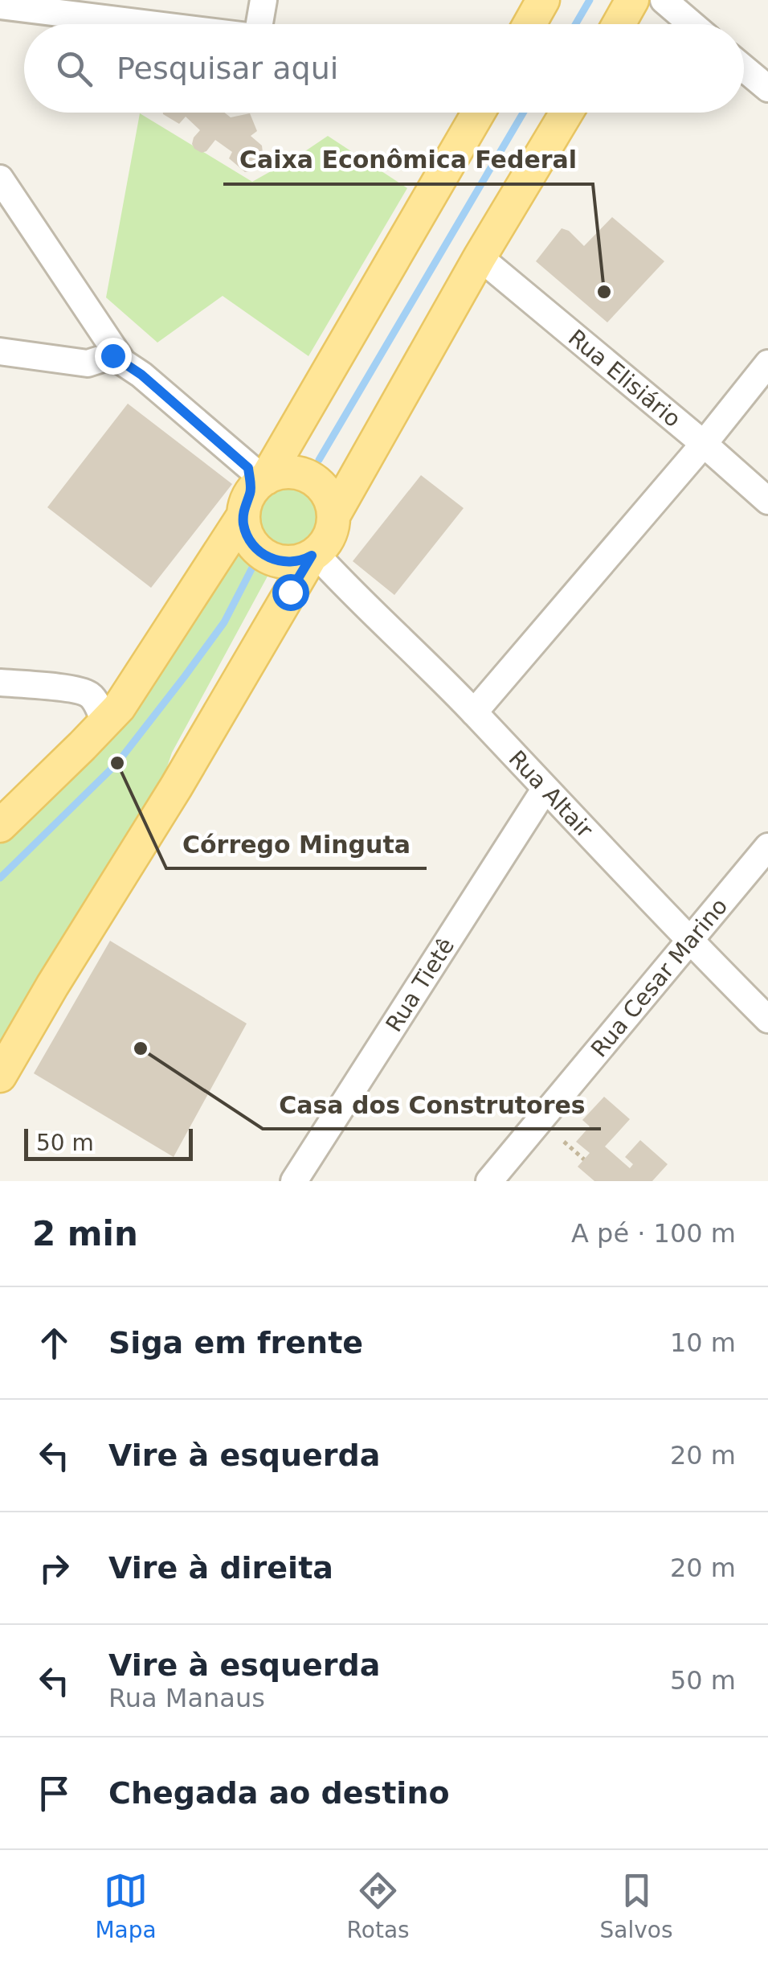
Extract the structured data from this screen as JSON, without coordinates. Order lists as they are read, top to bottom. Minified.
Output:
{"streets":{"street":["Rua Elisiário","Rua Altair","Rua Cesar Marino","Rua Tietê"]},"crossings":[["Rua Altair","Rua Cesar Marino"],["Rua Altair","Rua Tietê"]],"places":["Caixa Econômica Federal","Córrego Minguta","Casa dos Construtores"],"scale_bar":"50 m","page":{"search":"Pesquisar aqui","scale":"50 m","heading":["2 min","A pé · 100 m"],"list":[["Siga em frente","10 m"],["Vire à esquerda","20 m"],["Vire à direita","20 m"],["Vire à esquerda","Rua Manaus","50 m"],"Chegada ao destino"],"nav":["Mapa","Rotas","Salvos"]}}
